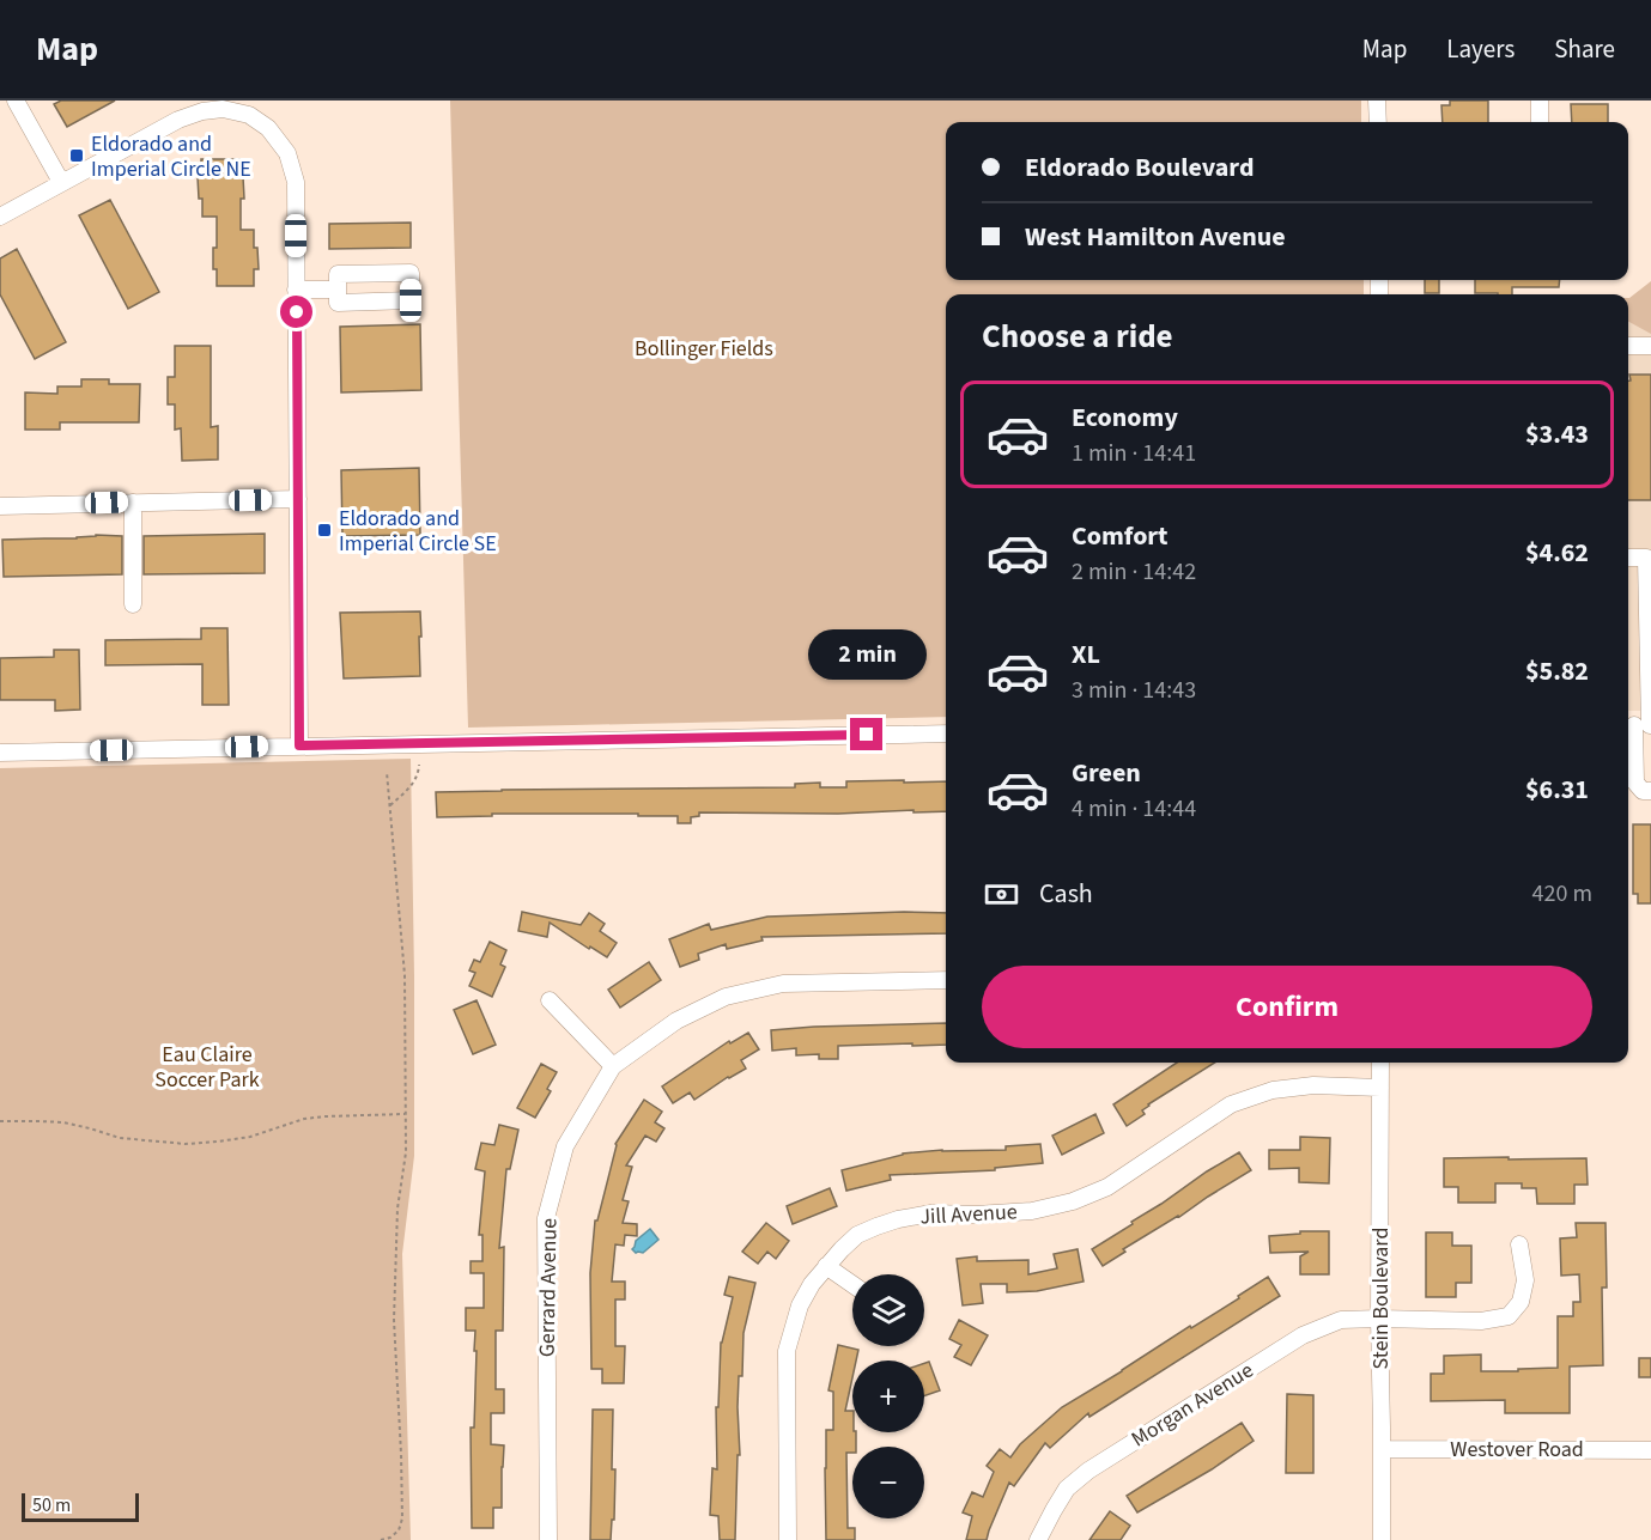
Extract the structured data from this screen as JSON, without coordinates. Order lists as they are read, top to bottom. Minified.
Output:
{"streets":{"street":["Jill Avenue","Gerrard Avenue","Stein Boulevard","Morgan Avenue","Westover Road"]},"crossings":[["Jill Avenue","Stein Boulevard"],["Stein Boulevard","Morgan Avenue"],["Stein Boulevard","Westover Road"]],"parks":["Bollinger Fields","Eau Claire Soccer Park"],"places":{"transit":["Eldorado and Imperial Circle NE","Eldorado and Imperial Circle SE"]},"scale_bar":"50 m","page":{"header":"Map","nav":["Map","Layers","Share"],"banner":["Eldorado Boulevard","West Hamilton Avenue"],"heading":"Choose a ride","list":[{"name":"Economy","note":"1 min · 14:41","value":"$3.43"},{"name":"Comfort","note":"2 min · 14:42","value":"$4.62"},{"name":"XL","note":"3 min · 14:43","value":"$5.82"},{"name":"Green","note":"4 min · 14:44","value":"$6.31"}],"bubble":"2 min","pay":["Cash","420 m"],"buttons":"Confirm","map_buttons":["+","−"],"scale":"50 m"}}
